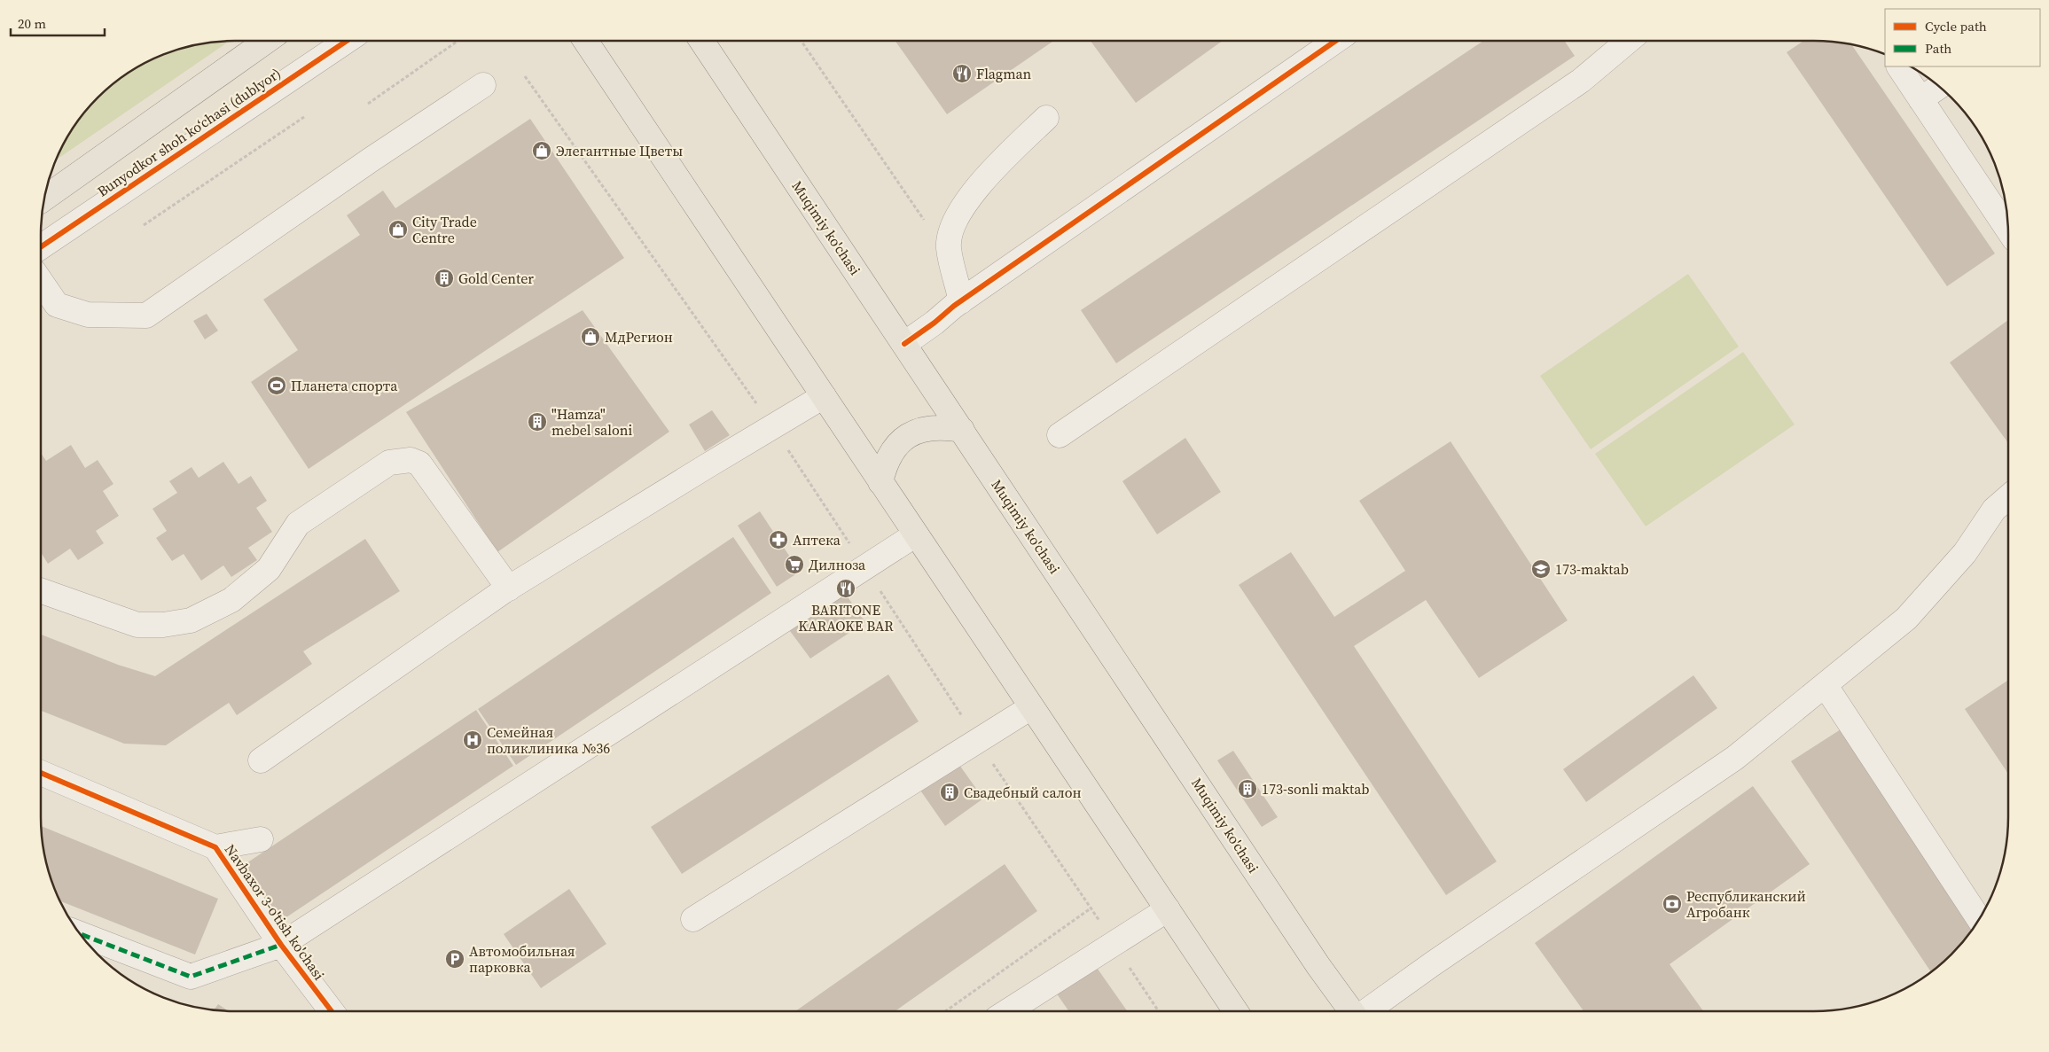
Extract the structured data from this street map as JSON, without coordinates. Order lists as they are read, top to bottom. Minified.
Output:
{"streets":{"main road":["Muqimiy ko'chasi"],"street":["Bunyodkor shoh koʻchasi (dublyor)","Navbaxor 3-o'tish ko'chasi"]},"places":{"restaurant":["Flagman","BARITONE KARAOKE BAR"],"shop":["Элегантные Цветы","City Trade Centre","МдРегион"],"building":["Gold Center","\"Hamza\" mebel saloni","173-sonli maktab","Свадебный салон"],"sports":["Планета спорта"],"pharmacy":["Аптека"],"supermarket":["Дилноза"],"school or university":["173-maktab"],"hospital":["Семейная поликлиника №36"],"bank":["Республиканский Агробанк"],"parking":["Автомобильная парковка"]},"legend":["Cycle path","Path"],"scale_bar":"20 m"}
